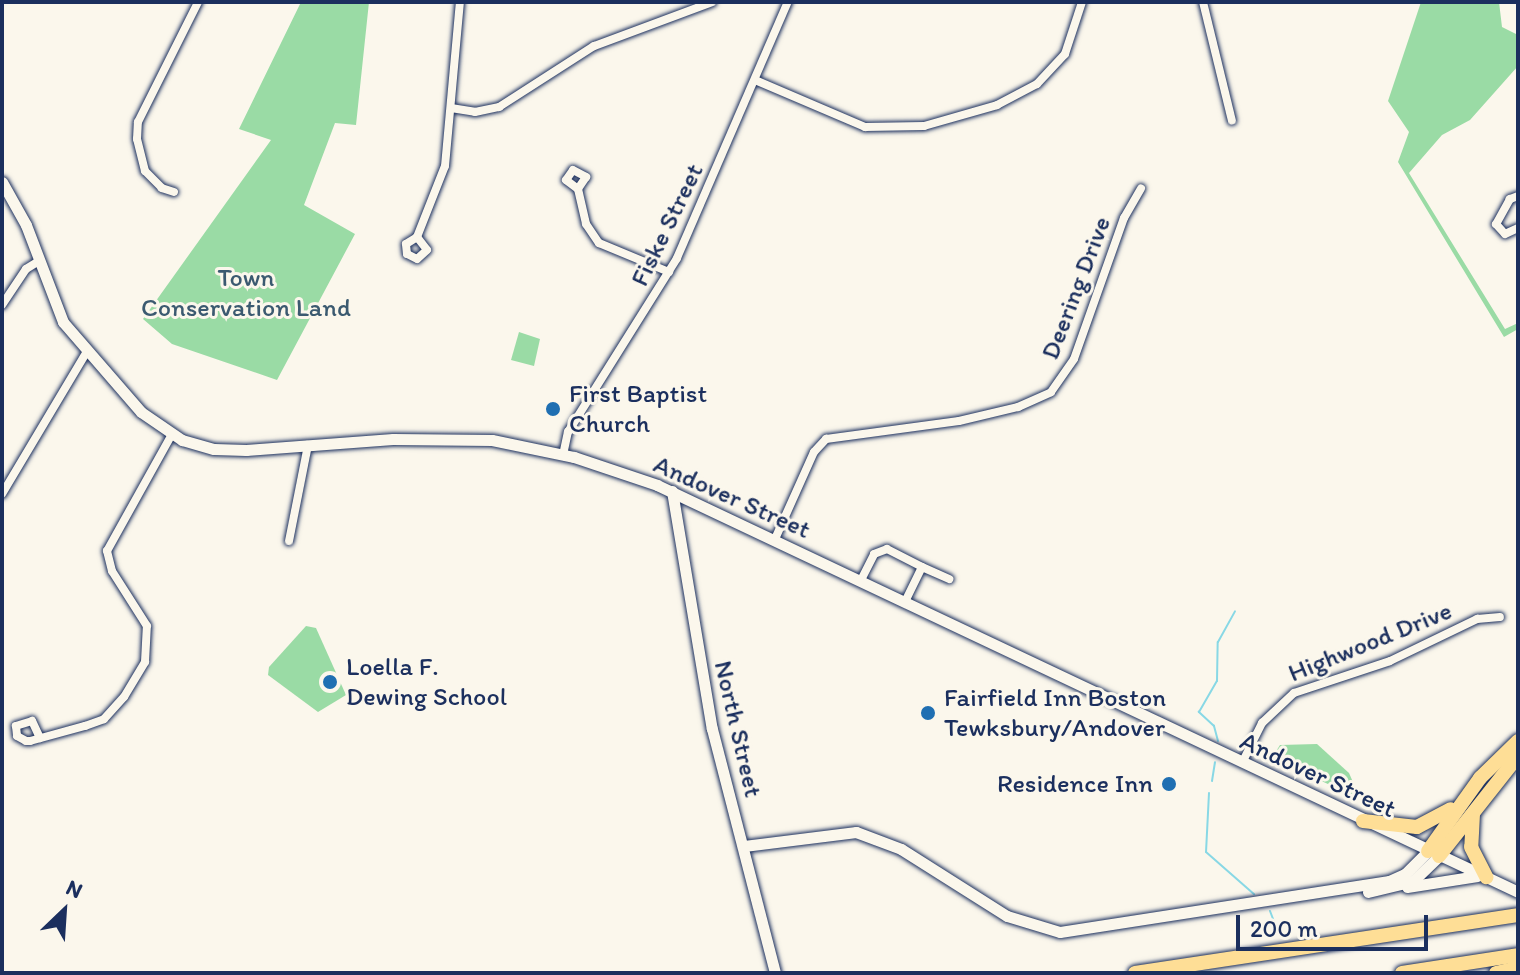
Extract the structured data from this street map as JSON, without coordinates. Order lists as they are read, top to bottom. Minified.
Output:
{"streets":{"main road":["Andover Street","North Street"],"street":["Fiske Street","Deering Drive","Highwood Drive"]},"crossings":[["Fiske Street","Andover Street"],["Deering Drive","Andover Street"],["Andover Street","Highwood Drive"],["Andover Street","North Street"]],"parks":["Town Conservation Land"],"places":["First Baptist Church","Loella F. Dewing School","Fairfield Inn Boston Tewksbury/Andover","Residence Inn"],"scale_bar":"200 m","north":"top right"}
